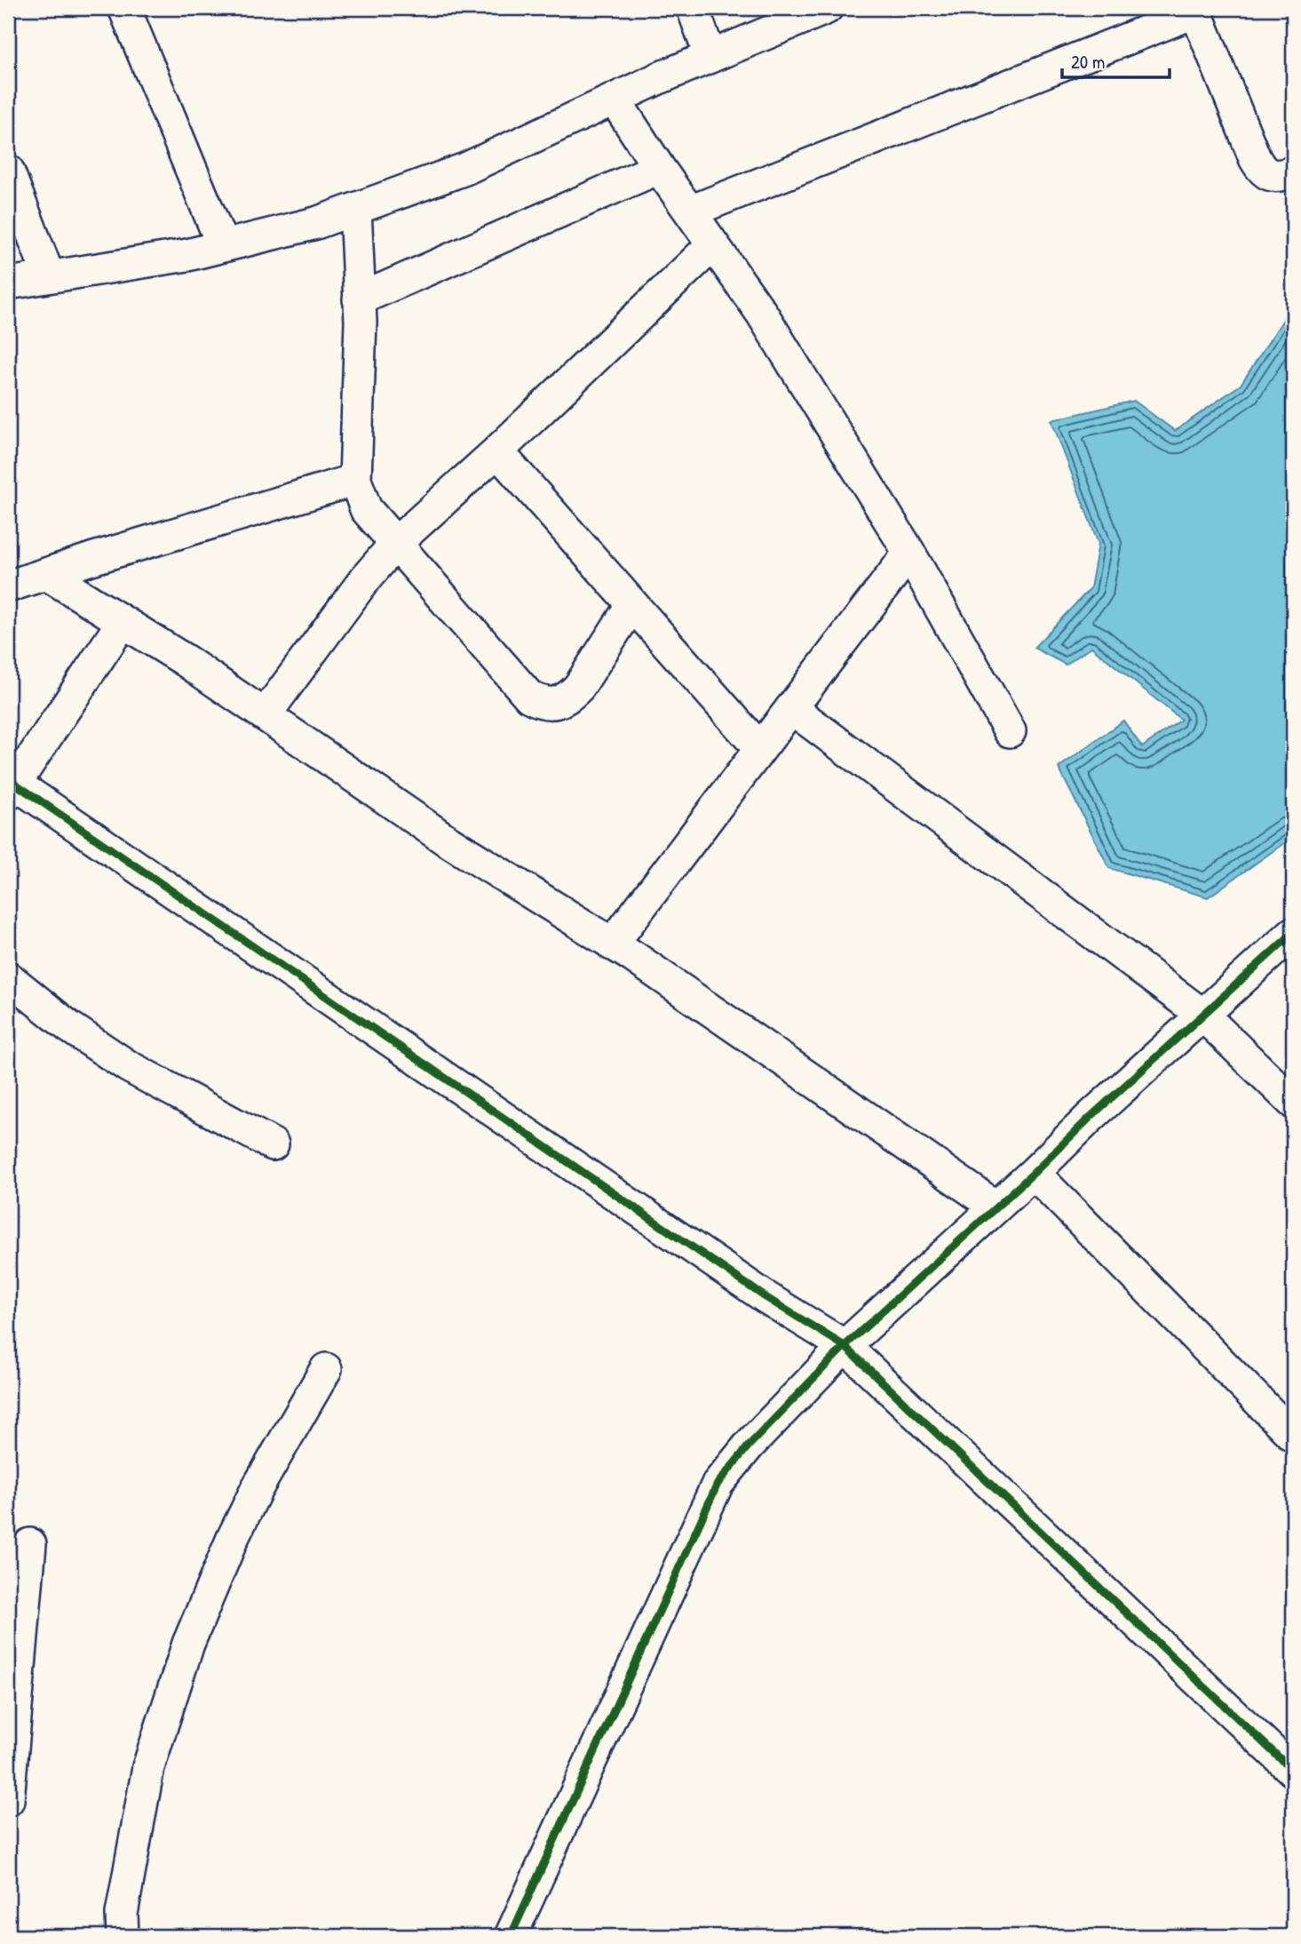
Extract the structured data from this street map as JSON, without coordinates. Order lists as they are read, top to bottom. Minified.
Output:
{"scale_bar":"20 m"}
